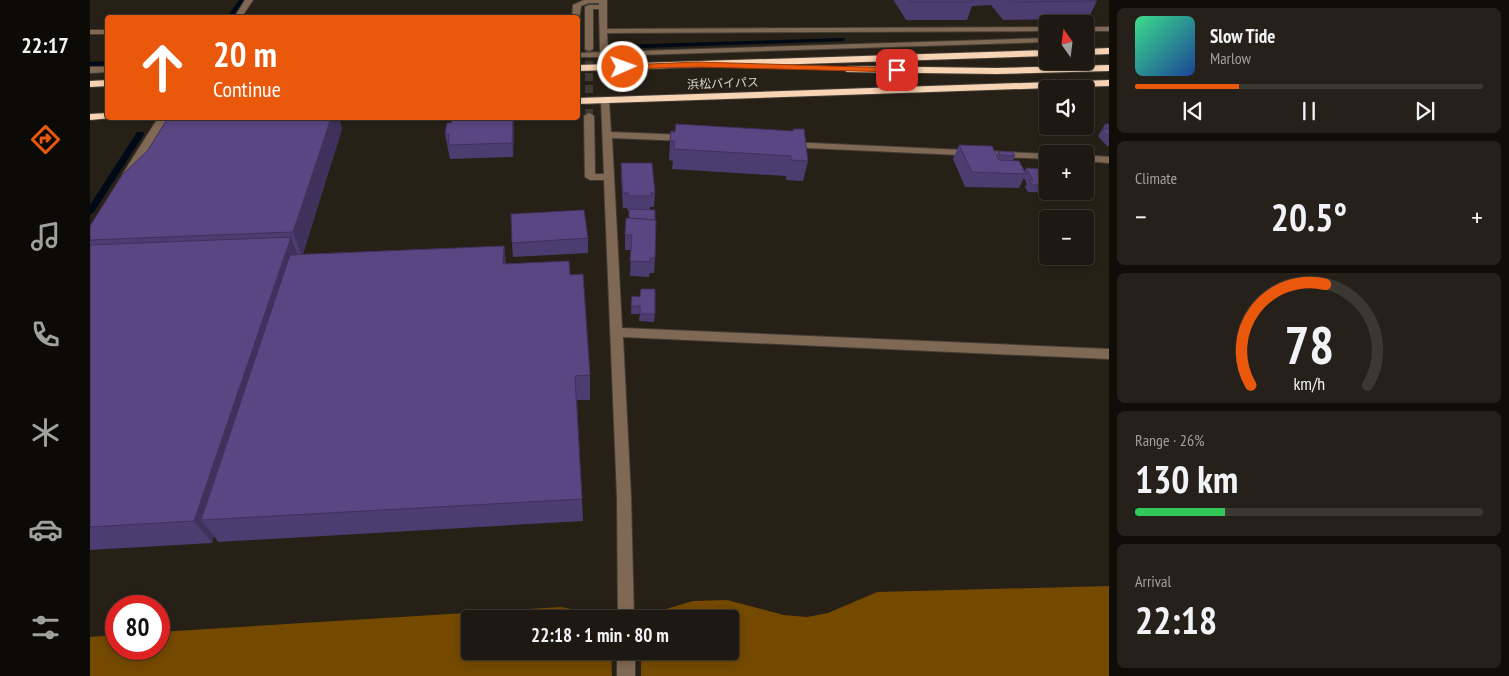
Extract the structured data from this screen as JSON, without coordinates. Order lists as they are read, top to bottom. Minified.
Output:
{"streets":{"highway":["浜松バイパス"]},"north":"top","page":{"tabs":"22:17","map_buttons":["+","−"],"turn":["20 m","Continue"],"song":["Slow Tide","Marlow"],"tile":["Climate",["Range · 26%","130 km"],["Arrival","22:18"]],"heat":["−","20.5°","+"],"limit":"80","trip":"22:18 · 1 min · 80 m","gauge":["78","km/h"]}}
